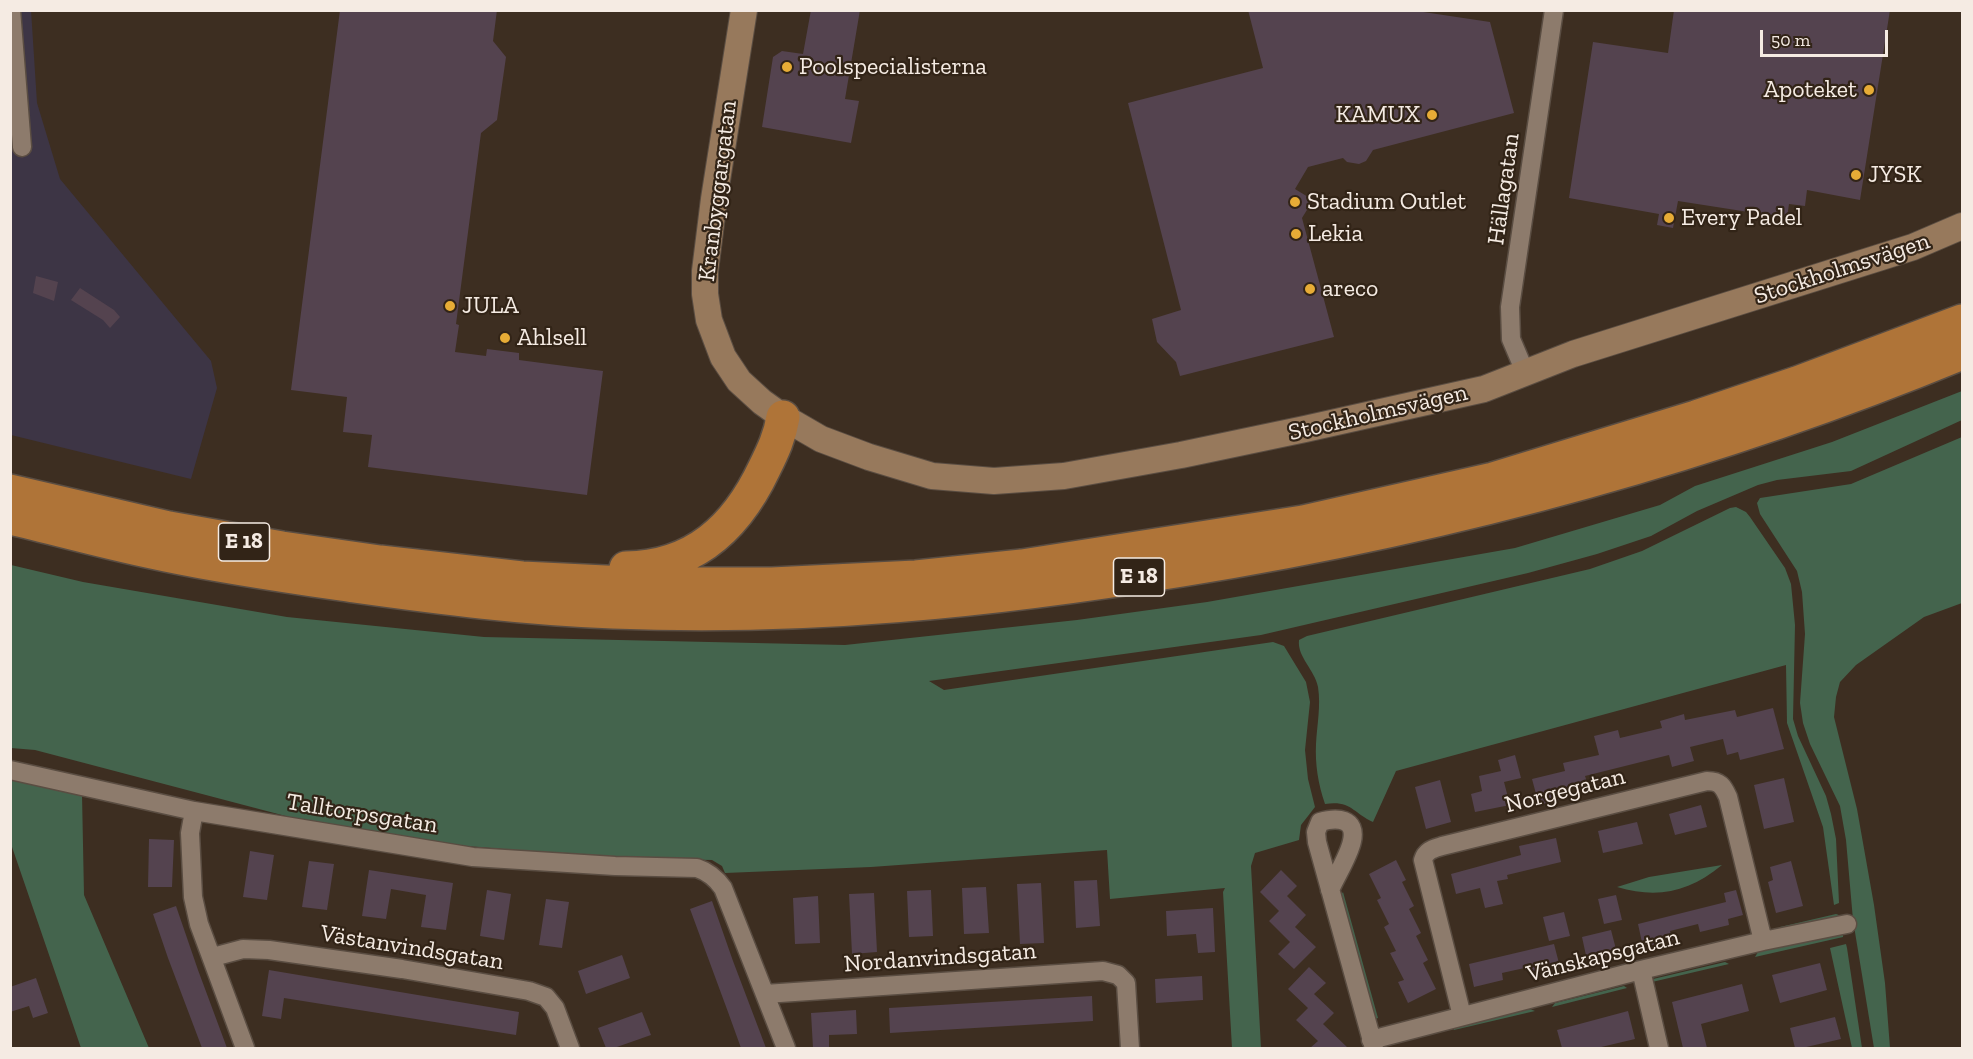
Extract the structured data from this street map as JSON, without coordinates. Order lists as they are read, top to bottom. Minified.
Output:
{"streets":{"highway":["E 18"],"street":["Hällagatan","Kranbyggargatan","Stockholmsvägen","Norgegatan","Talltorpsgatan","Västanvindsgatan","Vänskapsgatan","Nordanvindsgatan"]},"crossings":[["Hällagatan","Stockholmsvägen"],["Kranbyggargatan","Stockholmsvägen"],["Kranbyggargatan","E 18"],["Stockholmsvägen","E 18"],["Norgegatan","Vänskapsgatan"],["Talltorpsgatan","Nordanvindsgatan"]],"places":["Poolspecialisterna","Apoteket","KAMUX","JYSK","Stadium Outlet","Every Padel","Lekia","areco","JULA","Ahlsell"],"scale_bar":"50 m"}
